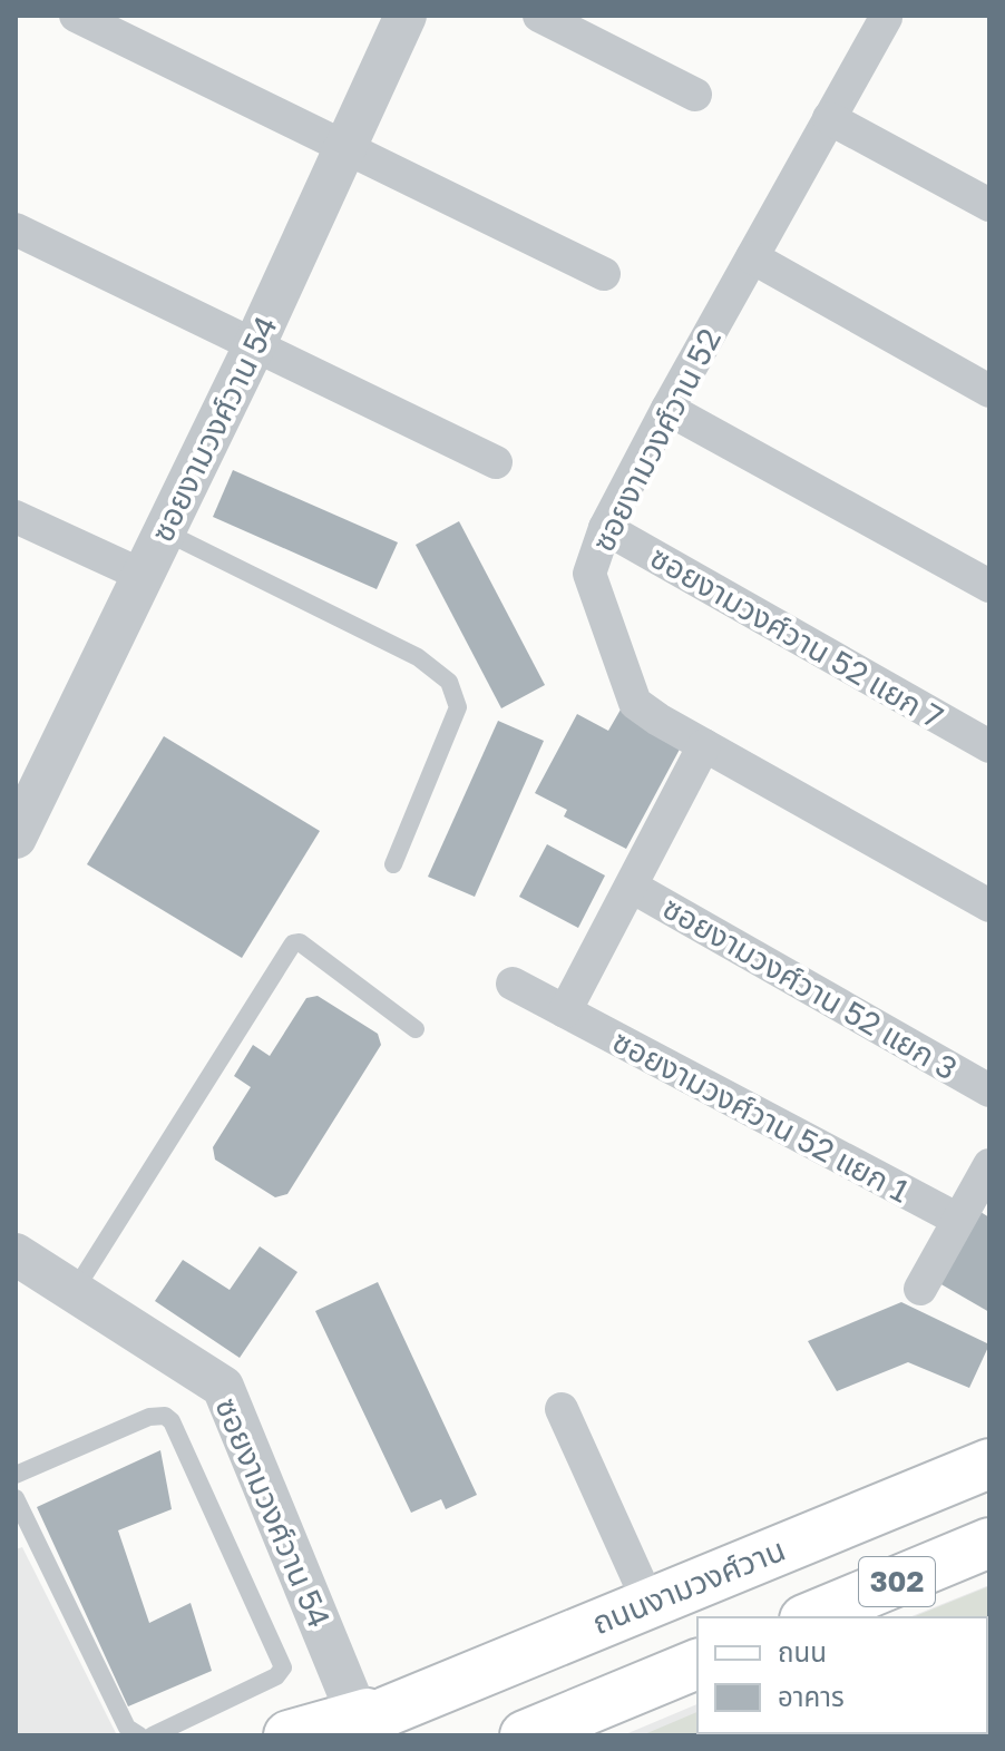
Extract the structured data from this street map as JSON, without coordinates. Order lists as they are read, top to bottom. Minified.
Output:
{"streets":{"main road":["302","ถนนงามวงศ์วาน"],"street":["ซอยงามวงศ์วาน 54","ซอยงามวงศ์วาน 52","ซอยงามวงศ์วาน 52 แยก 7","ซอยงามวงศ์วาน 52 แยก 3","ซอยงามวงศ์วาน 52 แยก 1"]},"crossings":[["ซอยงามวงศ์วาน 54","ถนนงามวงศ์วาน"],["ซอยงามวงศ์วาน 52","ซอยงามวงศ์วาน 52 แยก 7"]],"legend":["ถนน","อาคาร"]}
